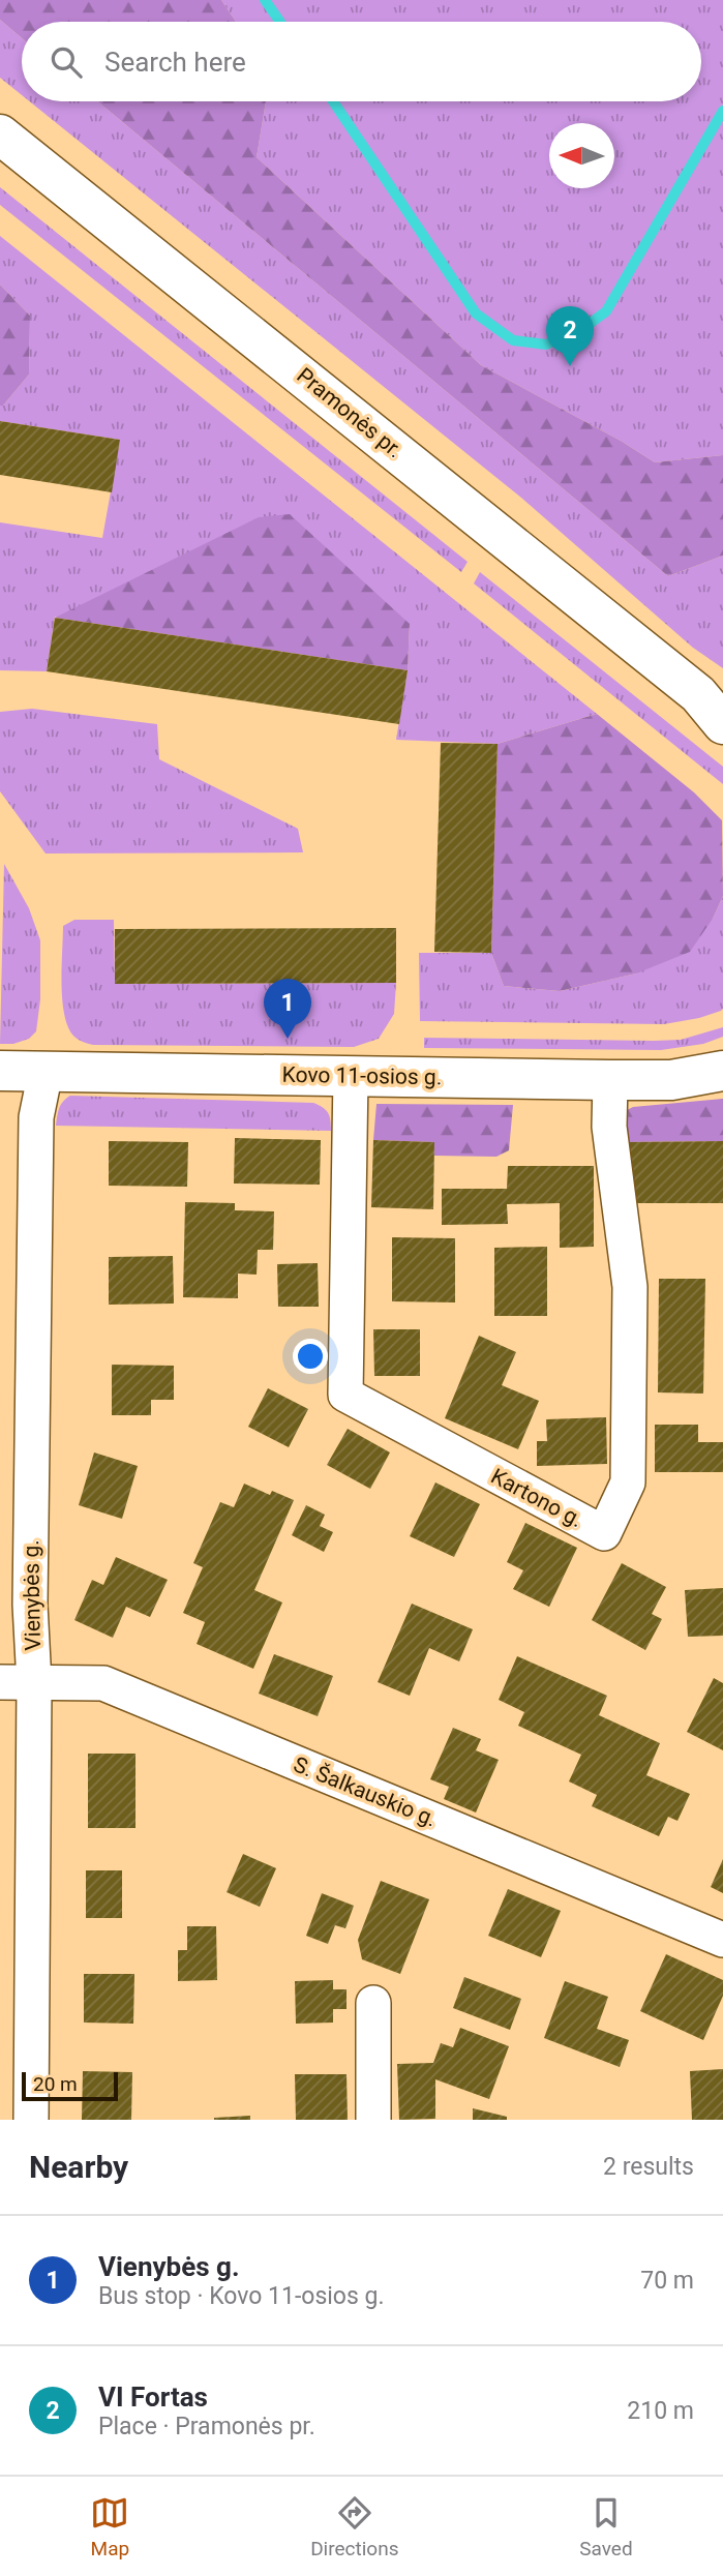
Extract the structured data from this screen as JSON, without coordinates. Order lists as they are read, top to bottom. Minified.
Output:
{"streets":{"main road":["Pramonės pr.","Kovo 11-osios g."],"street":["Kartono g.","Vienybės g.","S. Šalkauskio g."]},"crossings":[["Kovo 11-osios g.","Kartono g."],["Kovo 11-osios g.","Vienybės g."],["Vienybės g.","S. Šalkauskio g."]],"scale_bar":"20 m","north":"left","page":{"search":"Search here","pins":["2","1"],"scale":"20 m","heading":["Nearby","2 results"],"list":[{"mark":"1","name":"Vienybės g.","note":"Bus stop · Kovo 11-osios g.","value":"70 m"},{"mark":"2","name":"VI Fortas","note":"Place · Pramonės pr.","value":"210 m"}],"nav":["Map","Directions","Saved"]}}
